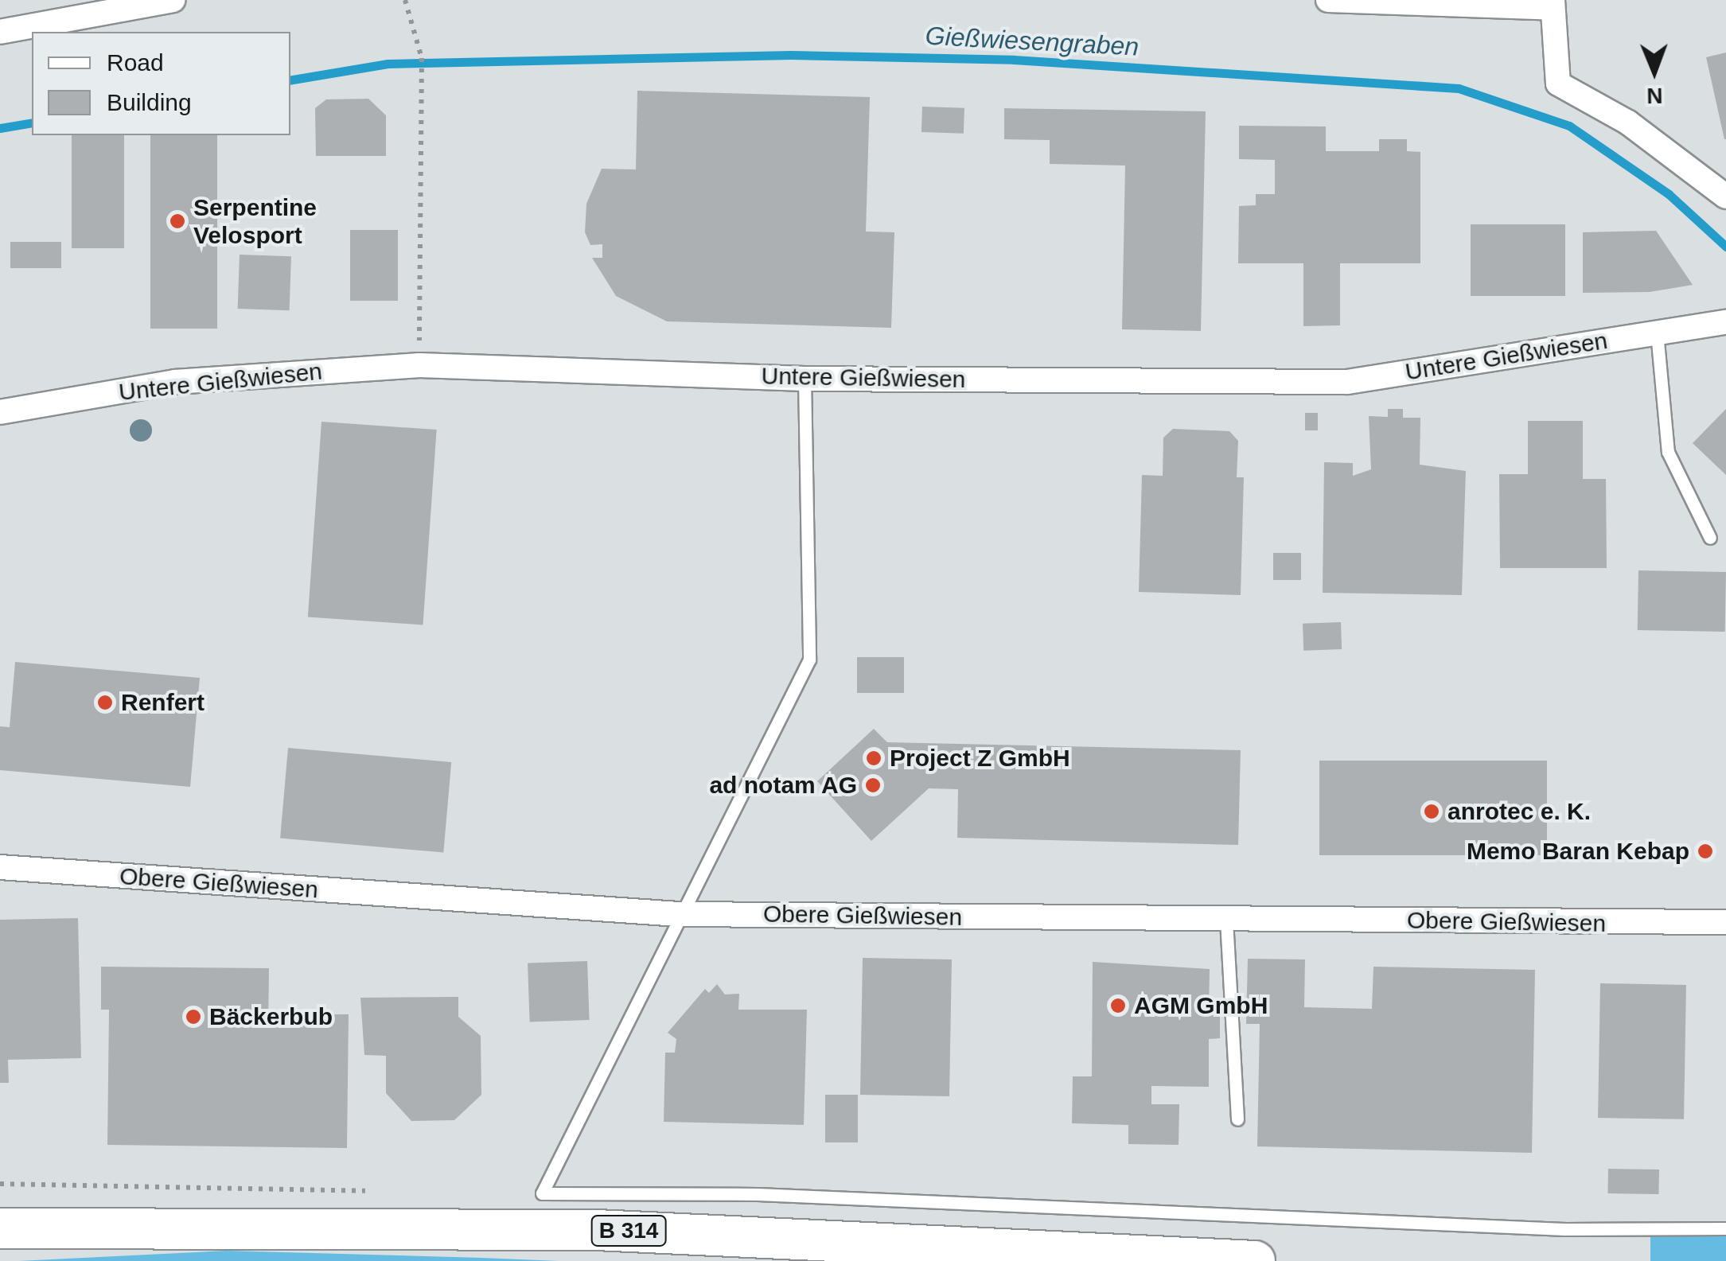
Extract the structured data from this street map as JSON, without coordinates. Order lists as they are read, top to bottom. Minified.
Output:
{"streets":{"main road":["B 314"],"street":["Untere Gießwiesen","Obere Gießwiesen"]},"water":["Gießwiesengraben"],"places":["Serpentine Velosport","Renfert","Project Z GmbH","ad notam AG","anrotec e. K.","Memo Baran Kebap","AGM GmbH","Bäckerbub"],"legend":["Road","Building"],"north":"bottom"}
